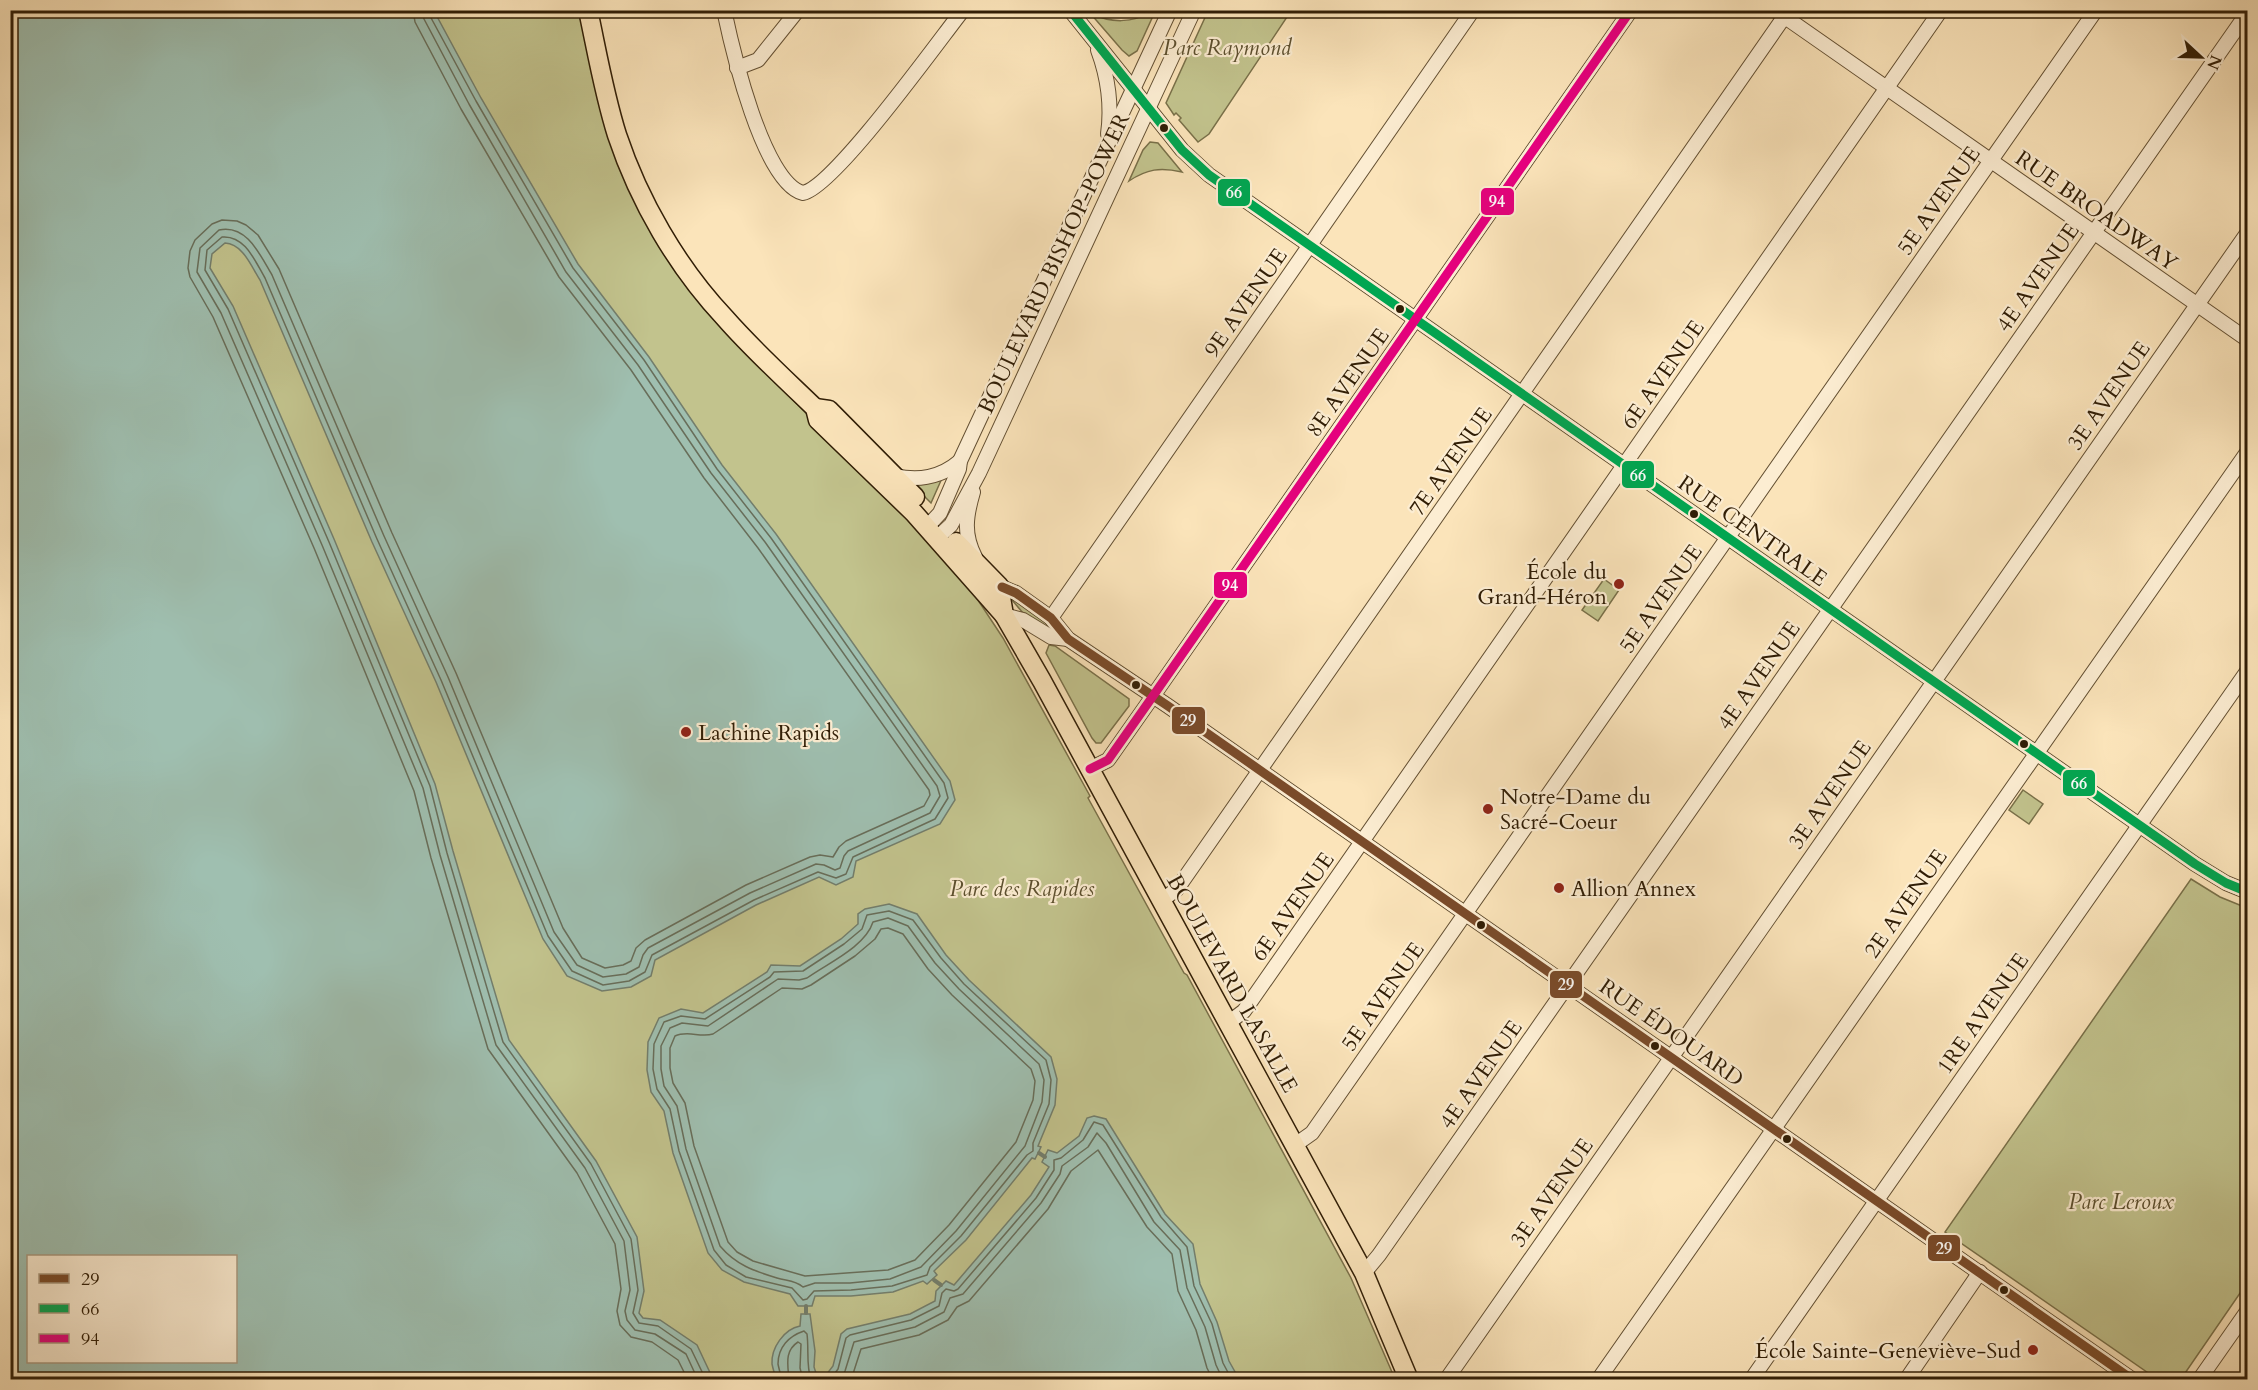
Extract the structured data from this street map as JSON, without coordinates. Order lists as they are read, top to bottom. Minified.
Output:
{"streets":{"main road":["BOULEVARD LASALLE"],"street":["5E AVENUE","RUE BROADWAY","BOULEVARD BISHOP-POWER","4E AVENUE","9E AVENUE","6E AVENUE","8E AVENUE","3E AVENUE","7E AVENUE","RUE CENTRALE","2E AVENUE","1RE AVENUE","RUE ÉDOUARD"]},"crossings":[["5E AVENUE","RUE BROADWAY"],["5E AVENUE","RUE CENTRALE"],["5E AVENUE","BOULEVARD LASALLE"],["5E AVENUE","RUE ÉDOUARD"],["RUE BROADWAY","4E AVENUE"],["RUE BROADWAY","6E AVENUE"],["RUE BROADWAY","3E AVENUE"],["RUE BROADWAY","7E AVENUE"],["BOULEVARD BISHOP-POWER","RUE CENTRALE"],["BOULEVARD BISHOP-POWER","BOULEVARD LASALLE"],["4E AVENUE","RUE CENTRALE"],["4E AVENUE","BOULEVARD LASALLE"],["4E AVENUE","RUE ÉDOUARD"],["9E AVENUE","RUE CENTRALE"],["9E AVENUE","RUE ÉDOUARD"],["6E AVENUE","RUE CENTRALE"],["6E AVENUE","BOULEVARD LASALLE"],["6E AVENUE","RUE ÉDOUARD"],["8E AVENUE","RUE CENTRALE"],["8E AVENUE","BOULEVARD LASALLE"],["8E AVENUE","RUE ÉDOUARD"],["3E AVENUE","RUE CENTRALE"],["3E AVENUE","RUE ÉDOUARD"],["7E AVENUE","RUE CENTRALE"],["7E AVENUE","BOULEVARD LASALLE"],["7E AVENUE","RUE ÉDOUARD"],["RUE CENTRALE","2E AVENUE"],["RUE CENTRALE","1RE AVENUE"],["2E AVENUE","RUE ÉDOUARD"],["BOULEVARD LASALLE","RUE ÉDOUARD"],["1RE AVENUE","RUE ÉDOUARD"]],"parks":["Parc Raymond","Parc des Rapides","Parc Leroux"],"places":["École du Grand-Héron","Lachine Rapids","Notre-Dame du Sacré-Coeur","Allion Annex","École Sainte-Geneviève-Sud"],"lines":["transit line 66","transit line 94","transit line 29"],"legend":["29","66","94"],"north":"right"}
